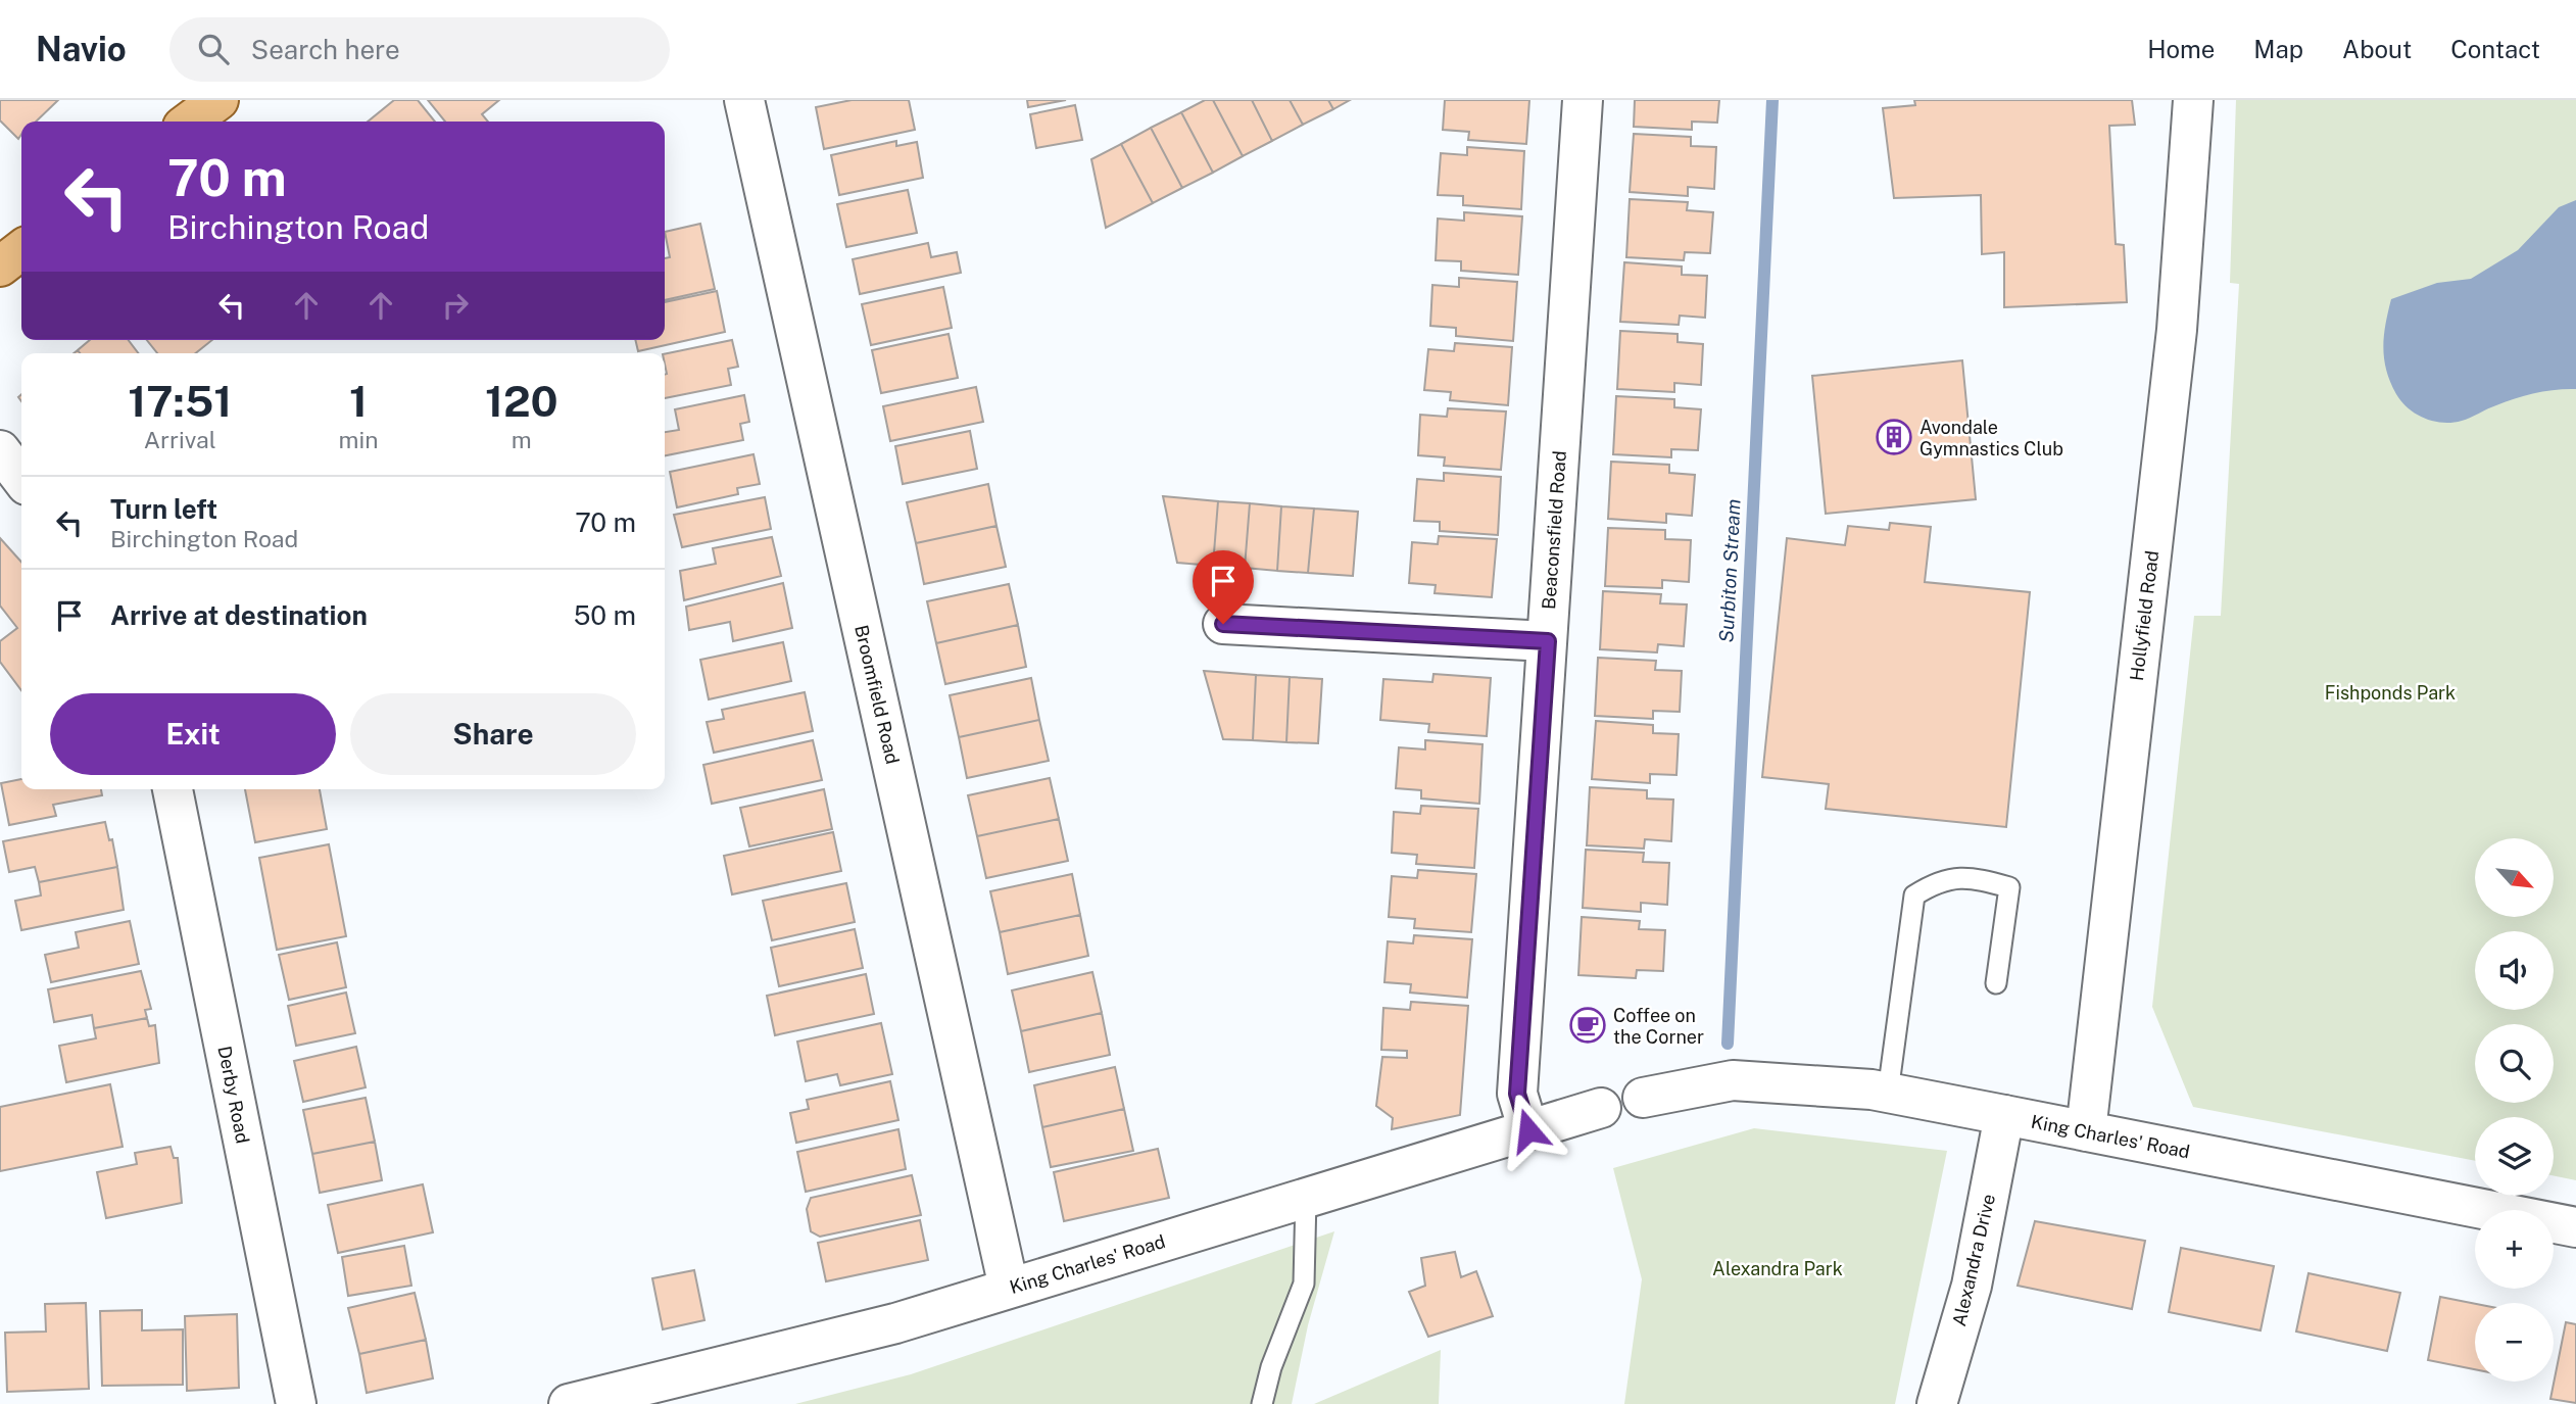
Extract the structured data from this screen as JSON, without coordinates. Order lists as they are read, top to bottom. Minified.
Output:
{"streets":{"street":["Beaconsfield Road","Hollyfield Road","Broomfield Road","Derby Road","King Charles' Road","Alexandra Drive"]},"crossings":[["Beaconsfield Road","King Charles' Road"],["Hollyfield Road","King Charles' Road"],["Broomfield Road","King Charles' Road"],["King Charles' Road","Alexandra Drive"]],"water":["Surbiton Stream"],"parks":["Fishponds Park","Alexandra Park"],"places":{"building":["Avondale Gymnastics Club"],"cafe":["Coffee on the Corner"]},"north":"bottom right","page":{"header":"Navio","search":"Search here","nav":["Home","Map","About","Contact"],"turn":["70 m","Birchington Road"],"eta":["17:51","Arrival","1","min","120","m"],"list":[{"name":"Turn left","note":"Birchington Road","value":"70 m"},{"name":"Arrive at destination","value":"50 m"}],"buttons":["Exit","Share"],"map_buttons":["+","−"]}}
